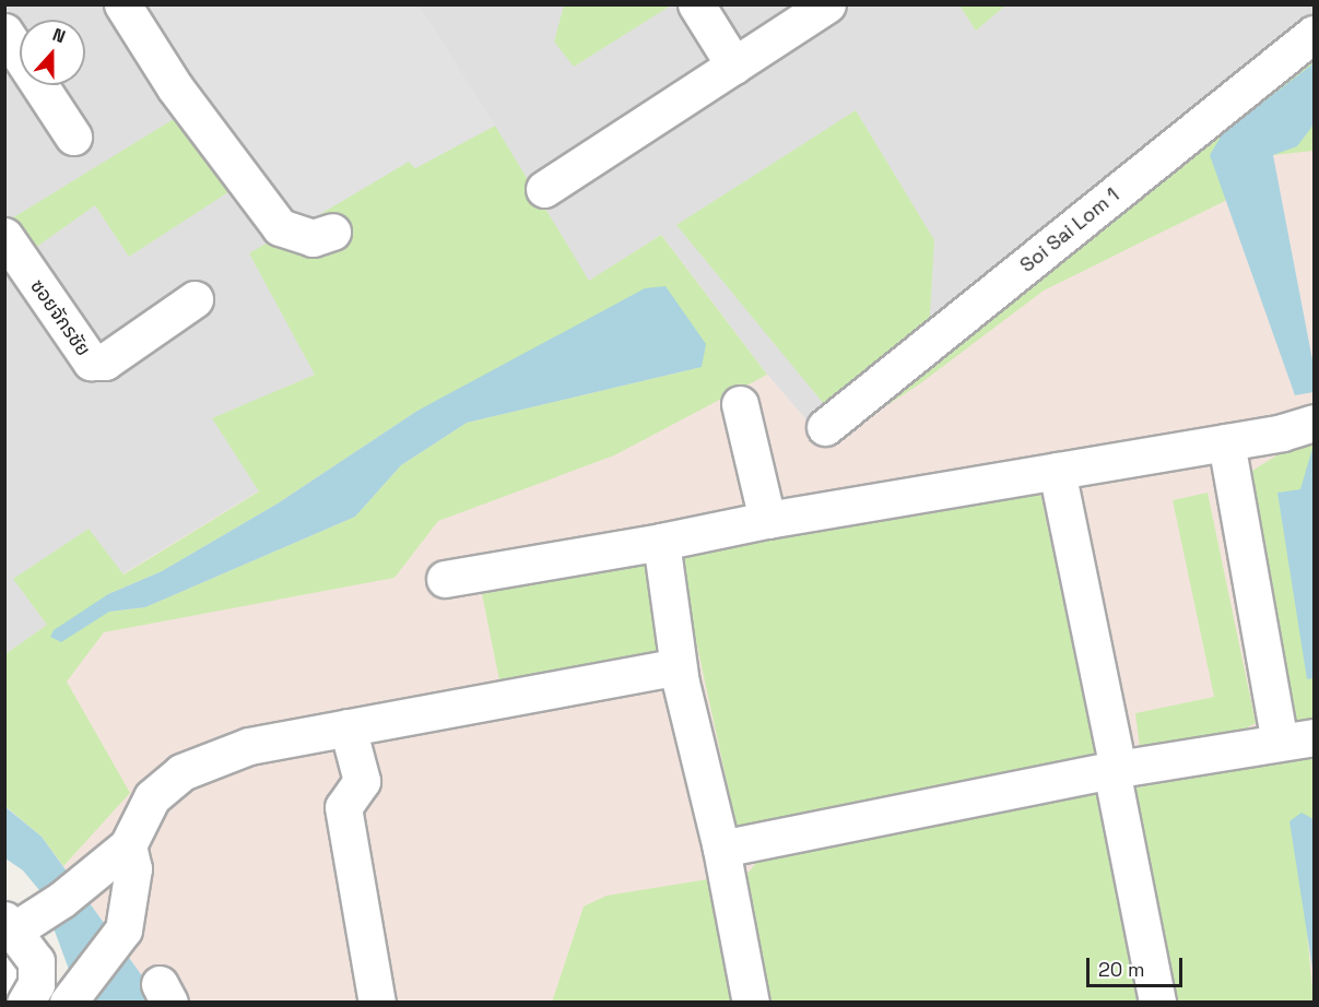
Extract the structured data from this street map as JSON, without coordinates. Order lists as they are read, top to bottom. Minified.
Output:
{"streets":{"street":["Soi Sai Lom 1","ซอยจักรชัย"]},"scale_bar":"20 m","north":"top"}
